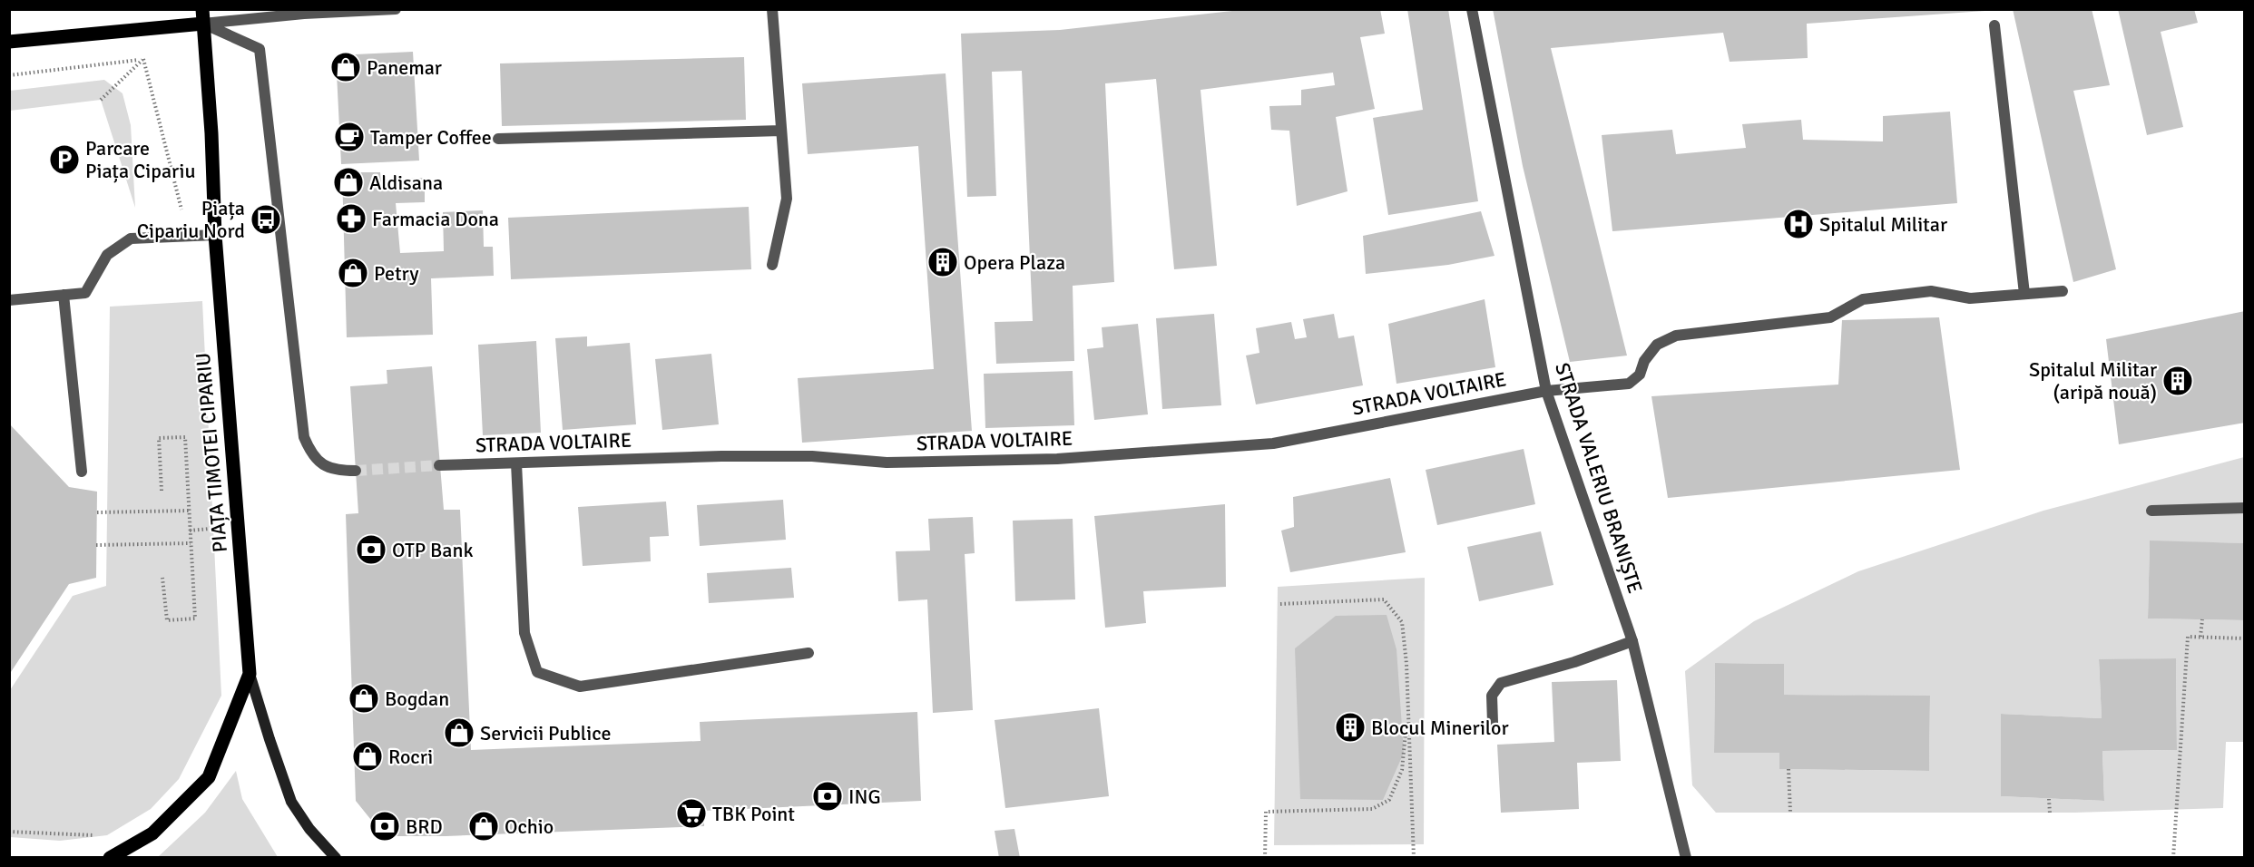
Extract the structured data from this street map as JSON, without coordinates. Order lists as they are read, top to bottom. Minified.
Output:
{"streets":{"main road":["PIAȚA TIMOTEI CIPARIU"],"street":["STRADA VOLTAIRE","STRADA VALERIU BRANIȘTE"]},"crossings":[["STRADA VOLTAIRE","STRADA VALERIU BRANIȘTE"]],"places":{"shop":["Panemar","Aldisana","Petry","Bogdan","Servicii Publice","Rocri","Ochio"],"cafe":["Tamper Coffee"],"parking":["Parcare Piața Cipariu"],"pharmacy":["Farmacia Dona"],"bus stop":["Piața Cipariu Nord"],"hospital":["Spitalul Militar"],"building":["Opera Plaza","Spitalul Militar (aripă nouă)","Blocul Minerilor"],"bank":["OTP Bank","ING","BRD"],"supermarket":["TBK Point"]}}
